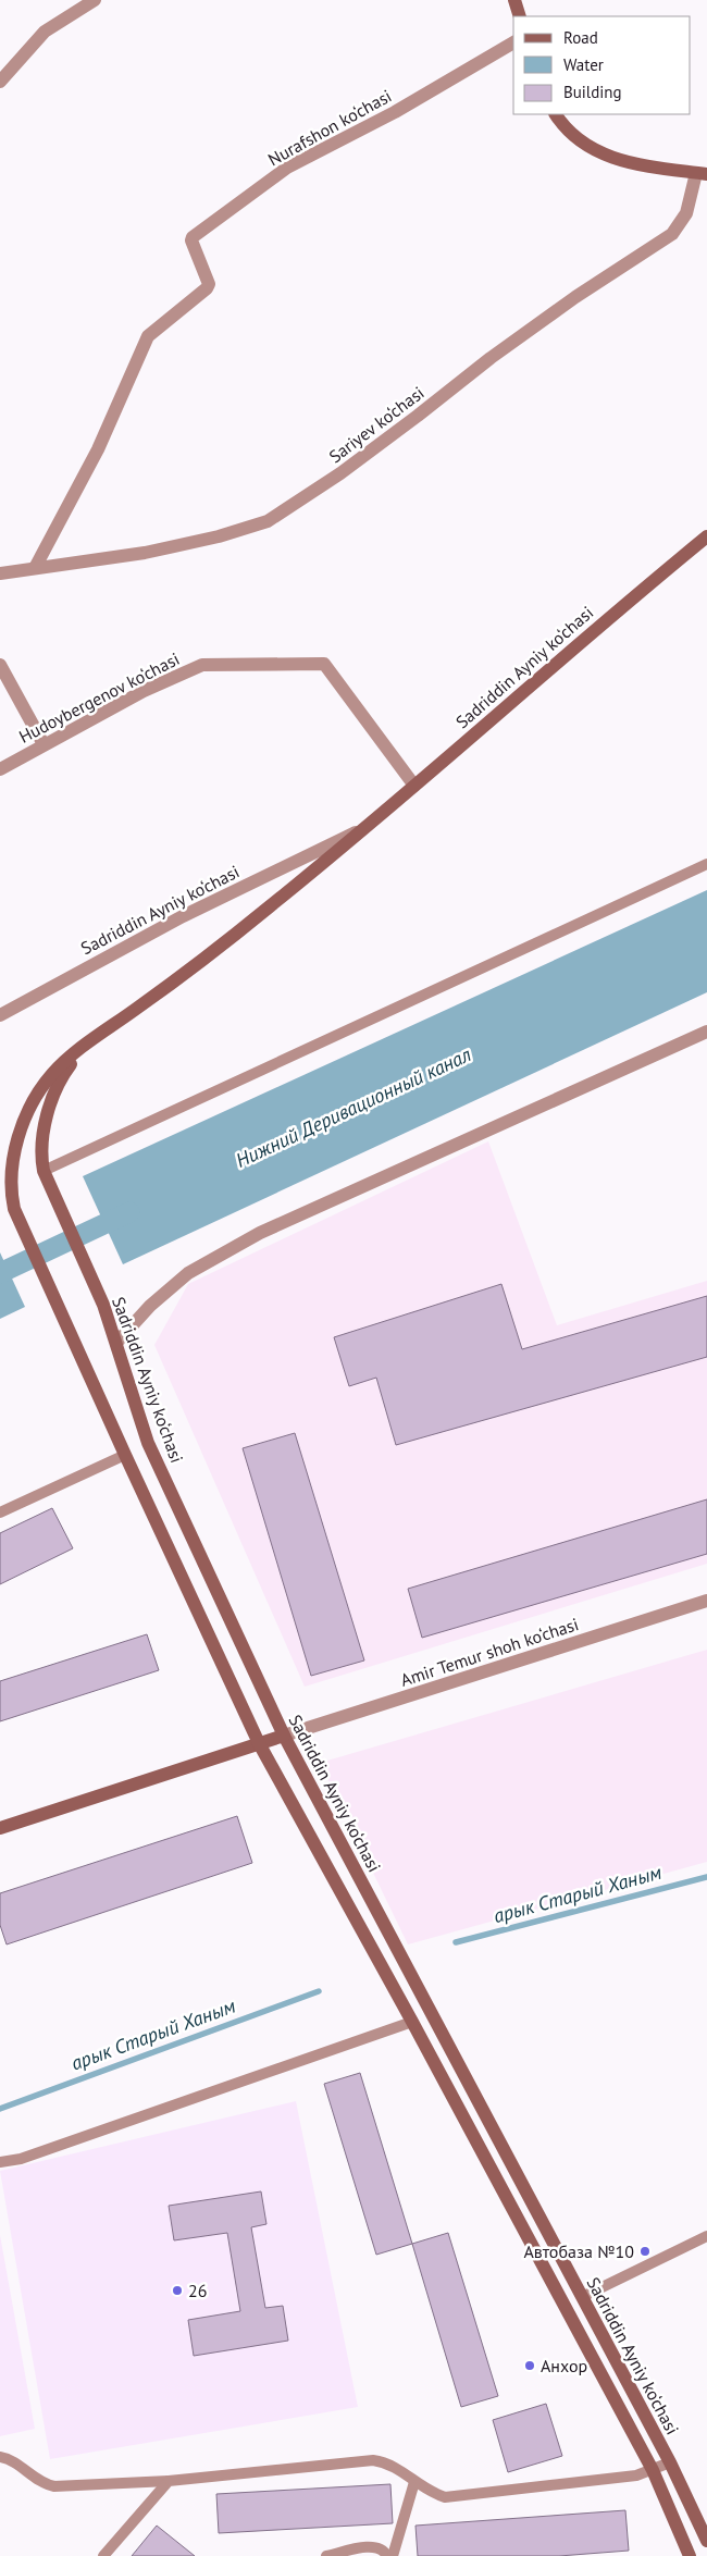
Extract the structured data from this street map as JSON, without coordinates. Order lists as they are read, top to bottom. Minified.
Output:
{"streets":{"main road":["Sadriddin Ayniy ko‘chasi"],"street":["Nurafshon ko‘chasi","Sariyev ko‘chasi","Hudoybergenov ko‘chasi","Amir Temur shoh ko‘chasi"]},"crossings":[["Nurafshon ko‘chasi","Sariyev ko‘chasi"],["Sadriddin Ayniy ko‘chasi","Hudoybergenov ko‘chasi"],["Sadriddin Ayniy ko‘chasi","Amir Temur shoh ko‘chasi"]],"water":["Нижний Деривационный канал","арык Старый Ханым"],"places":["Автобаза №10","26","Анхор"],"legend":["Road","Water","Building"]}
